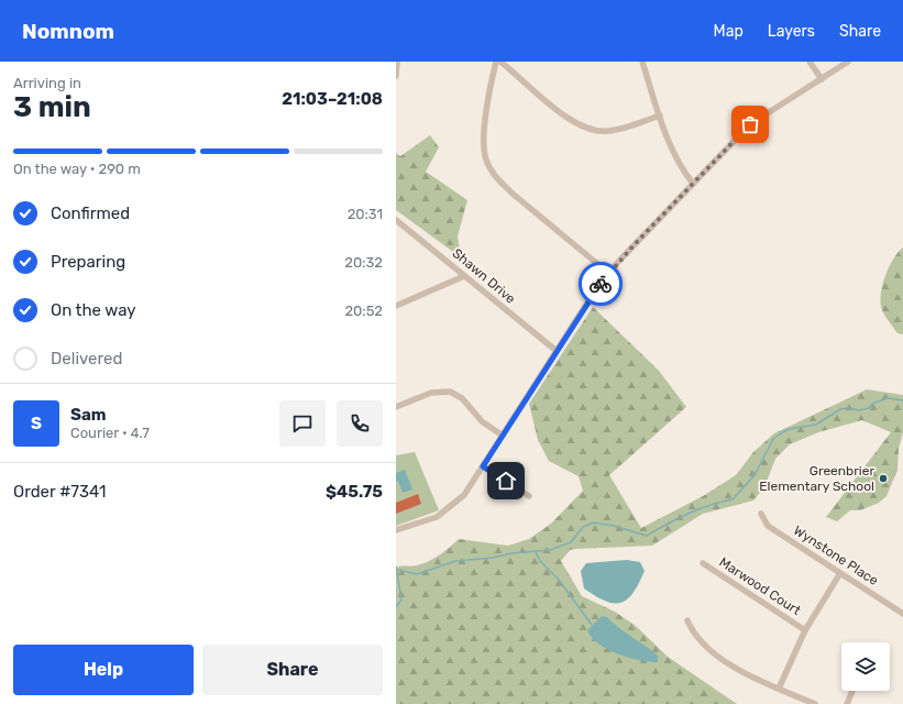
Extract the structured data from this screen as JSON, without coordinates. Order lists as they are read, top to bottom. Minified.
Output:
{"streets":{"street":["Shawn Drive","Wynstone Place","Marwood Court"]},"places":["Greenbrier Elementary School"],"page":{"header":"Nomnom","nav":["Map","Layers","Share"],"heading":["3 min","Arriving in","21:03–21:08"],"panel":["Sam","Courier · 4.7","Order #7341","$45.75"],"bar":"On the way · 290 m","list":[["Confirmed","20:31"],["Preparing","20:32"],["On the way","20:52"],"Delivered"],"round":"S","buttons":["Help","Share"]}}
